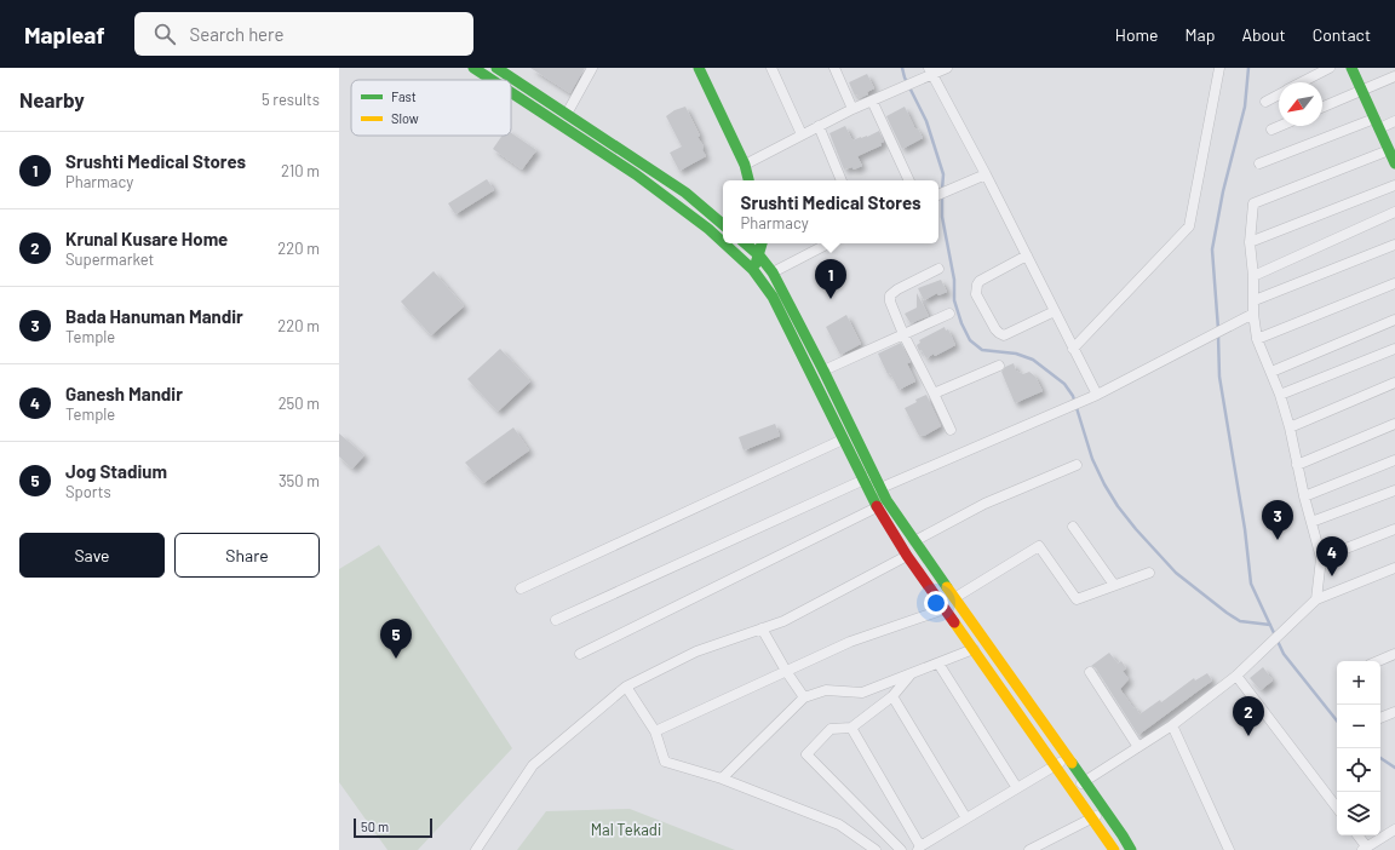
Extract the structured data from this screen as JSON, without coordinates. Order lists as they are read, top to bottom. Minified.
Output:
{"parks":["Mal Tekadi"],"legend":["Fast","Slow"],"scale_bar":"50 m","north":"bottom left","page":{"header":"Mapleaf","search":"Search here","nav":["Home","Map","About","Contact"],"heading":["Nearby","5 results"],"list":[{"mark":"1","name":"Srushti Medical Stores","note":"Pharmacy","value":"210 m"},{"mark":"2","name":"Krunal Kusare Home","note":"Supermarket","value":"220 m"},{"mark":"3","name":"Bada Hanuman Mandir","note":"Temple","value":"220 m"},{"mark":"4","name":"Ganesh Mandir","note":"Temple","value":"250 m"},{"mark":"5","name":"Jog Stadium","note":"Sports","value":"350 m"}],"popup":["Srushti Medical Stores","Pharmacy"],"pins":["1","3","4","5","2"],"buttons":["Save","Share"],"map_buttons":["+","−"],"scale":"50 m"}}
